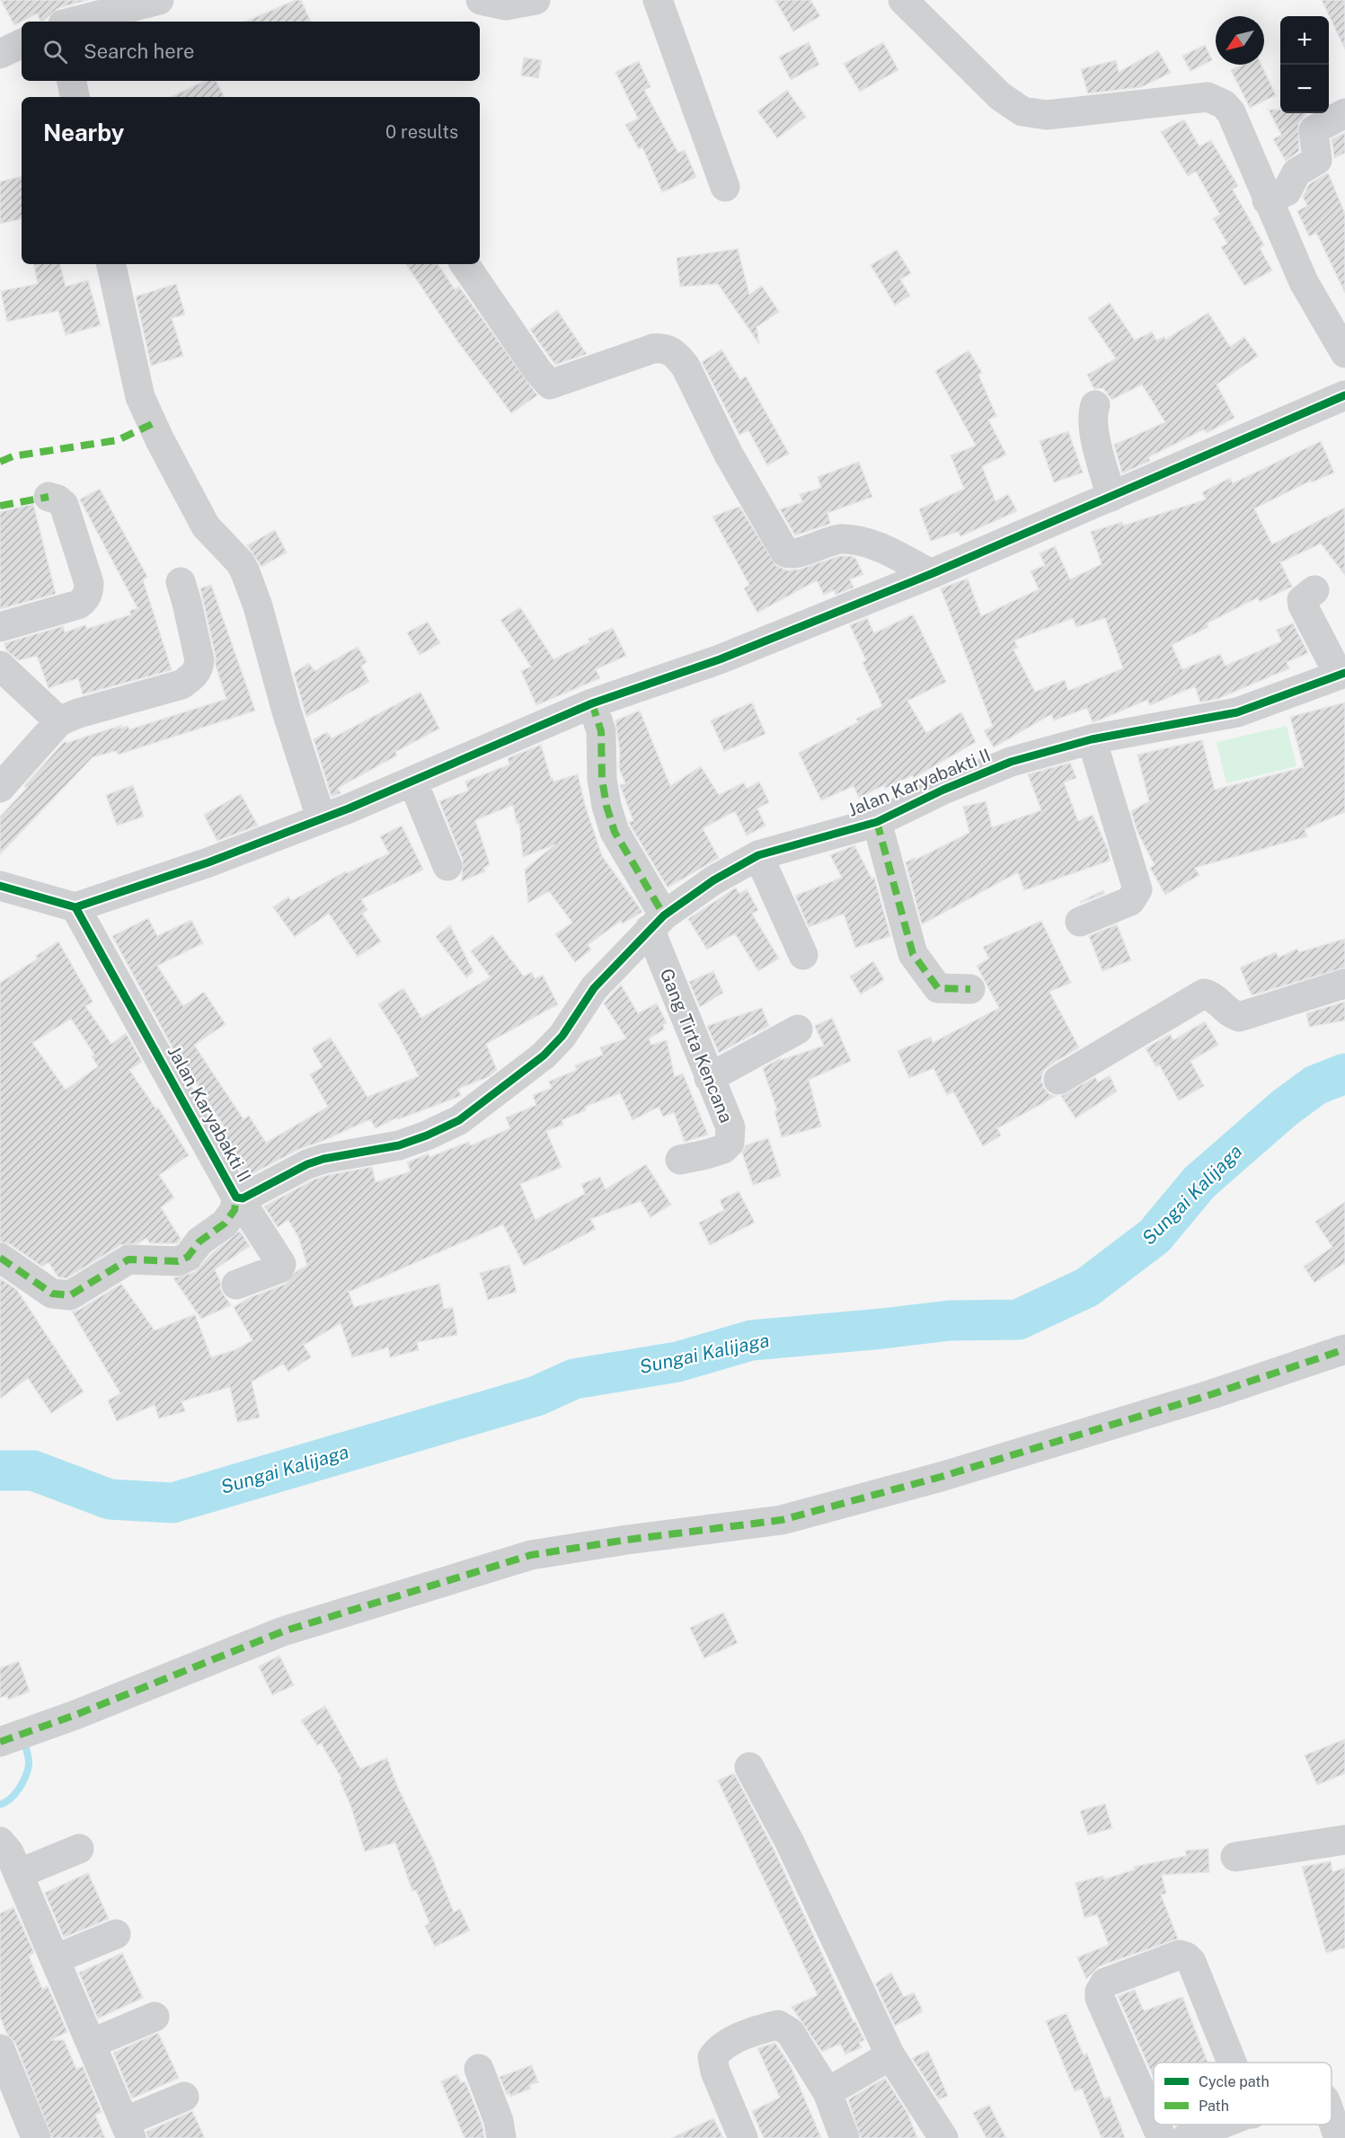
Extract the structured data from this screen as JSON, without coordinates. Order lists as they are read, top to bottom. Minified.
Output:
{"streets":{"street":["Jalan Karyabakti II","Gang Tirta Kencana"]},"crossings":[["Jalan Karyabakti II","Gang Tirta Kencana"]],"water":["Sungai Kalijaga"],"legend":["Cycle path","Path"],"north":"bottom left","page":{"map_buttons":["+","−"],"search":"Search here","heading":["Nearby","0 results"]}}
